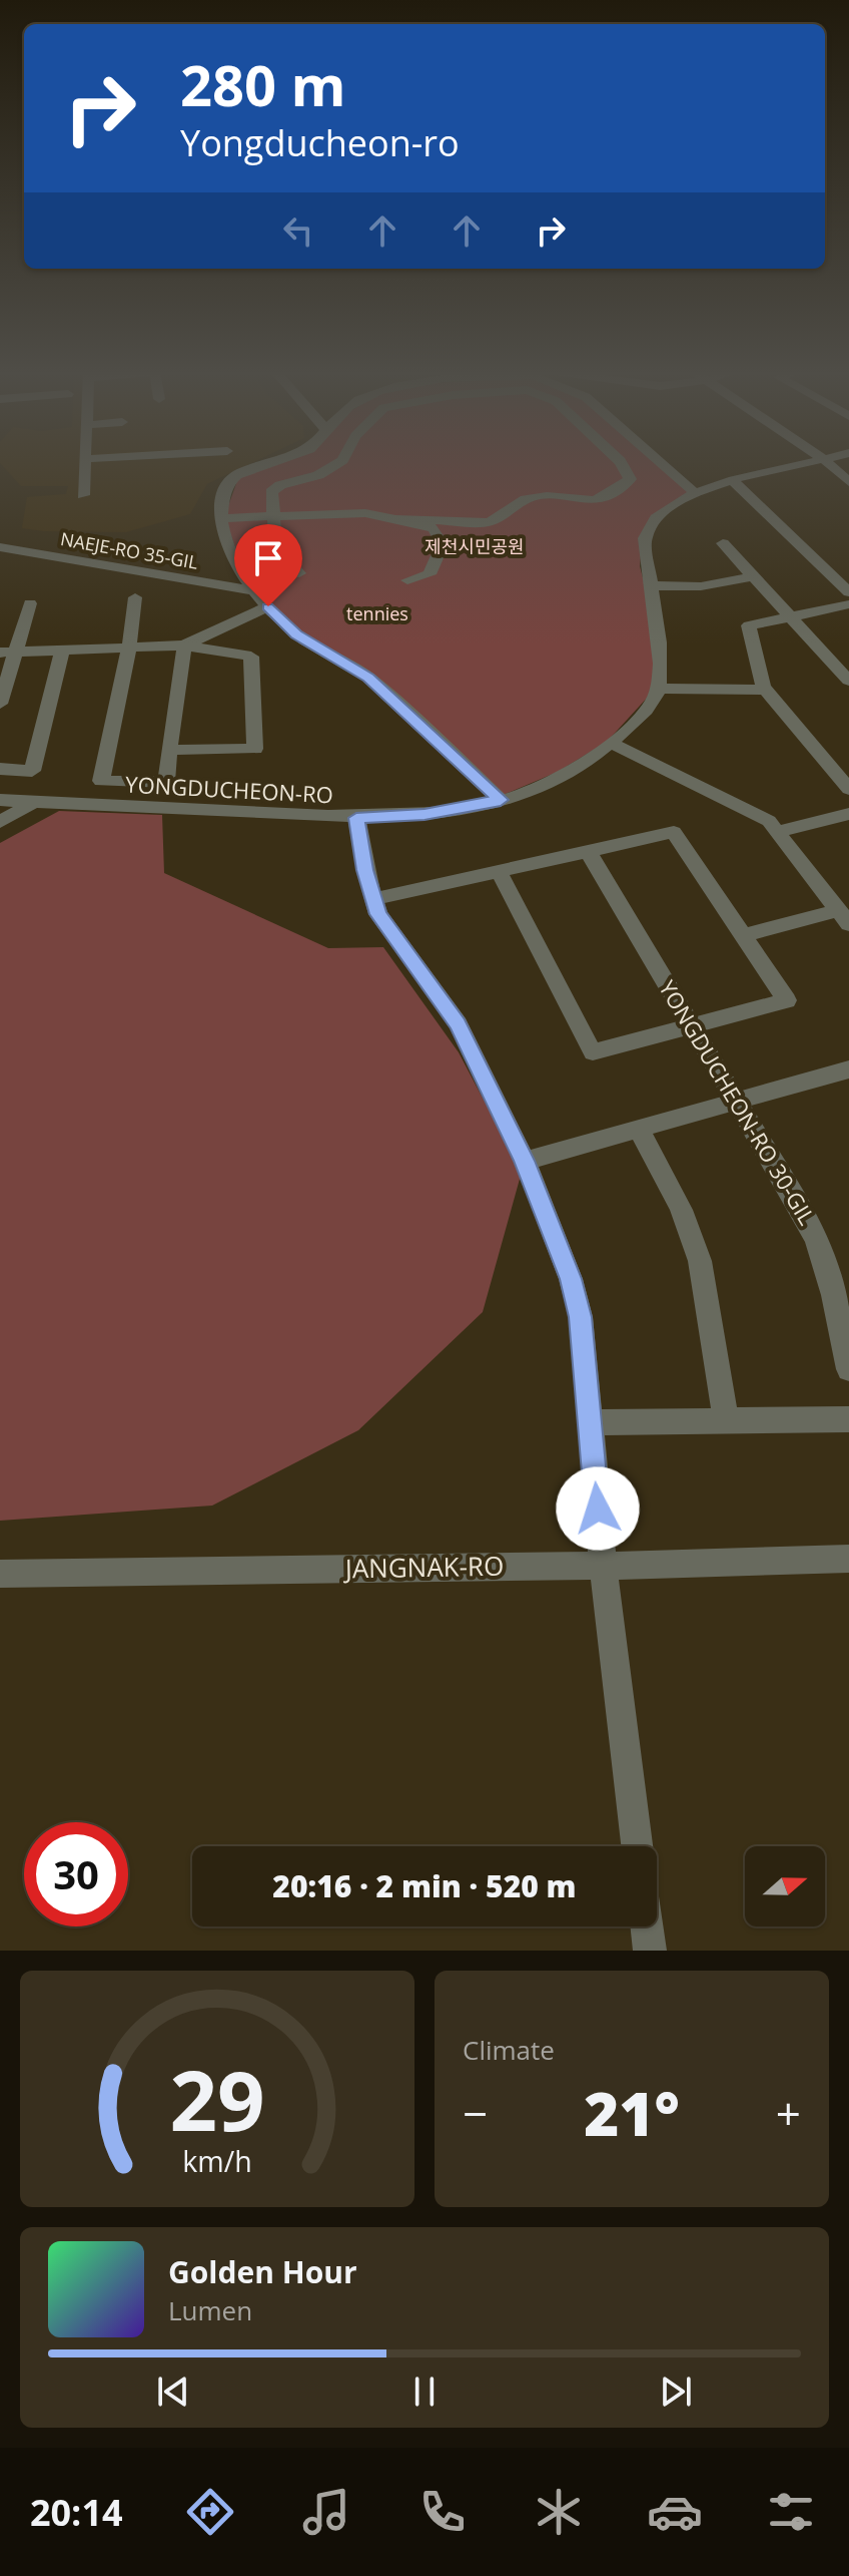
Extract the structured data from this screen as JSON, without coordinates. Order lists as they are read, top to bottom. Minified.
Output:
{"streets":{"street":["NAEJE-RO 35-GIL","YONGDUCHEON-RO","YONGDUCHEON-RO 30-GIL","JANGNAK-RO"]},"parks":["제천시민공원","tennies"],"north":"right","page":{"turn":["280 m","Yongducheon-ro"],"limit":"30","trip":"20:16 · 2 min · 520 m","tile":"Climate","heat":["−","21°","+"],"song":["Golden Hour","Lumen"],"tabs":"20:14","gauge":["29","km/h"]}}
